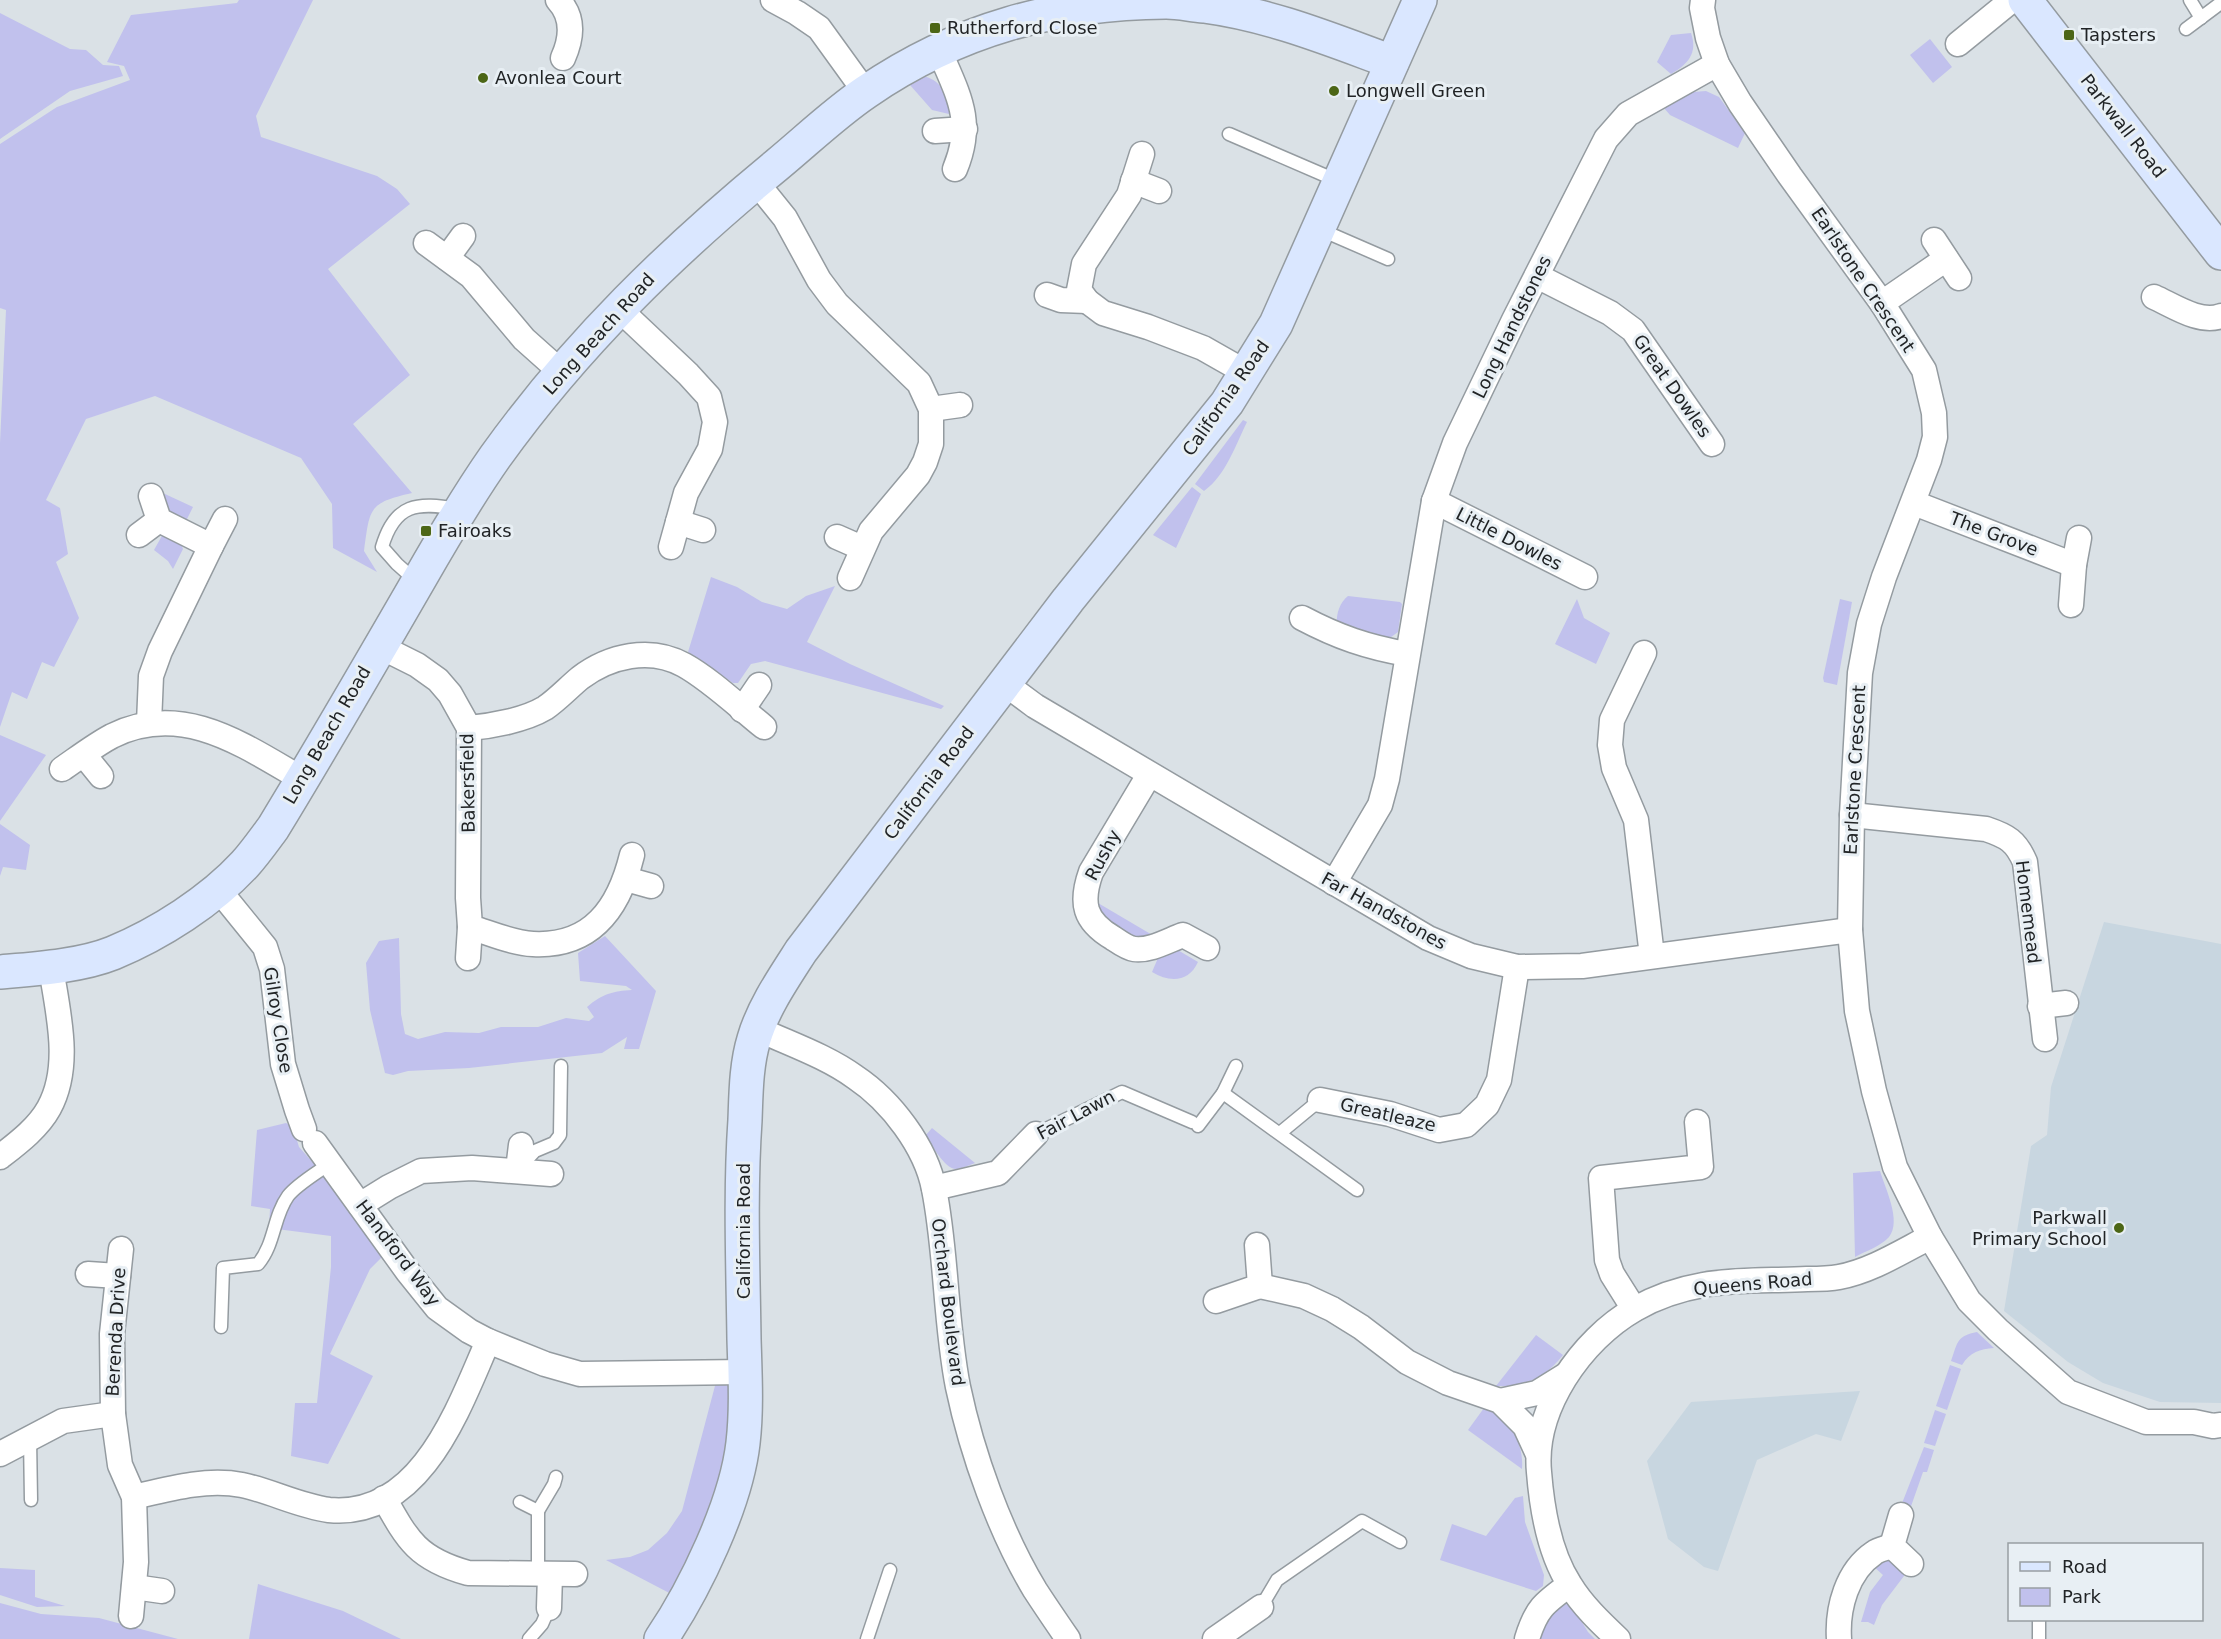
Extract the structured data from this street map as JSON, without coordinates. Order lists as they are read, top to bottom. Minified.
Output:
{"streets":{"street":["Parkwall Road","Earlstone Crescent","Long Handstones","Long Beach Road","Great Dowles","California Road","The Grove","Little Dowles","Bakersfield","Rushy","Far Handstones","Homemead","Gilroy Close","Fair Lawn","Greatleaze","Handford Way","Queens Road","Orchard Boulevard","Berenda Drive"]},"crossings":[["Earlstone Crescent","Long Handstones"],["Earlstone Crescent","The Grove"],["Earlstone Crescent","Far Handstones"],["Earlstone Crescent","Homemead"],["Earlstone Crescent","Queens Road"],["Long Handstones","Great Dowles"],["Long Handstones","Little Dowles"],["Long Handstones","Far Handstones"],["Long Beach Road","California Road"],["Long Beach Road","Bakersfield"],["Long Beach Road","Gilroy Close"],["California Road","Far Handstones"],["California Road","Handford Way"],["California Road","Orchard Boulevard"],["Rushy","Far Handstones"],["Far Handstones","Greatleaze"],["Gilroy Close","Handford Way"],["Fair Lawn","Orchard Boulevard"]],"places":{"transit":["Rutherford Close","Tapsters","Fairoaks"],"other":["Avonlea Court","Longwell Green","Parkwall Primary School"]},"legend":["Road","Park"]}
